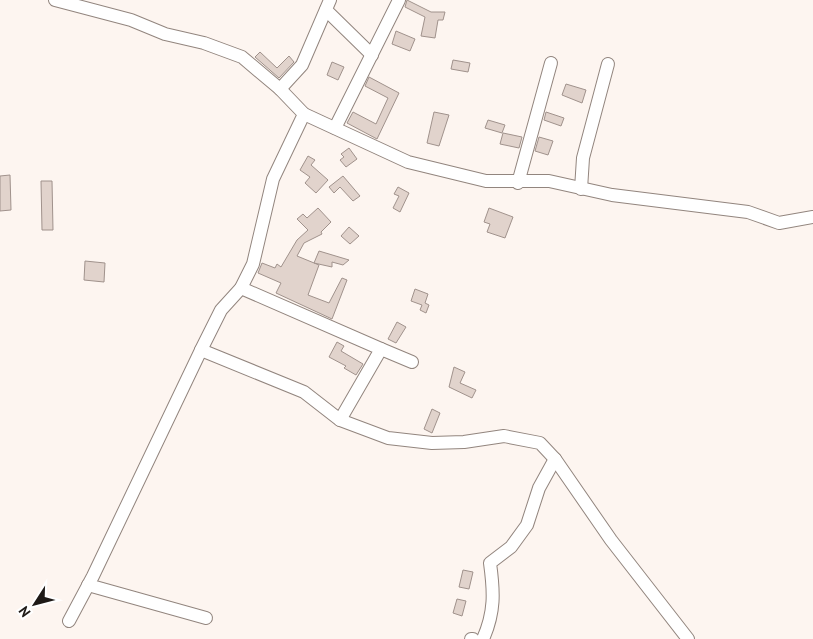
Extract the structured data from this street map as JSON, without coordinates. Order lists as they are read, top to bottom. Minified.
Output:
{"north":"bottom left"}
